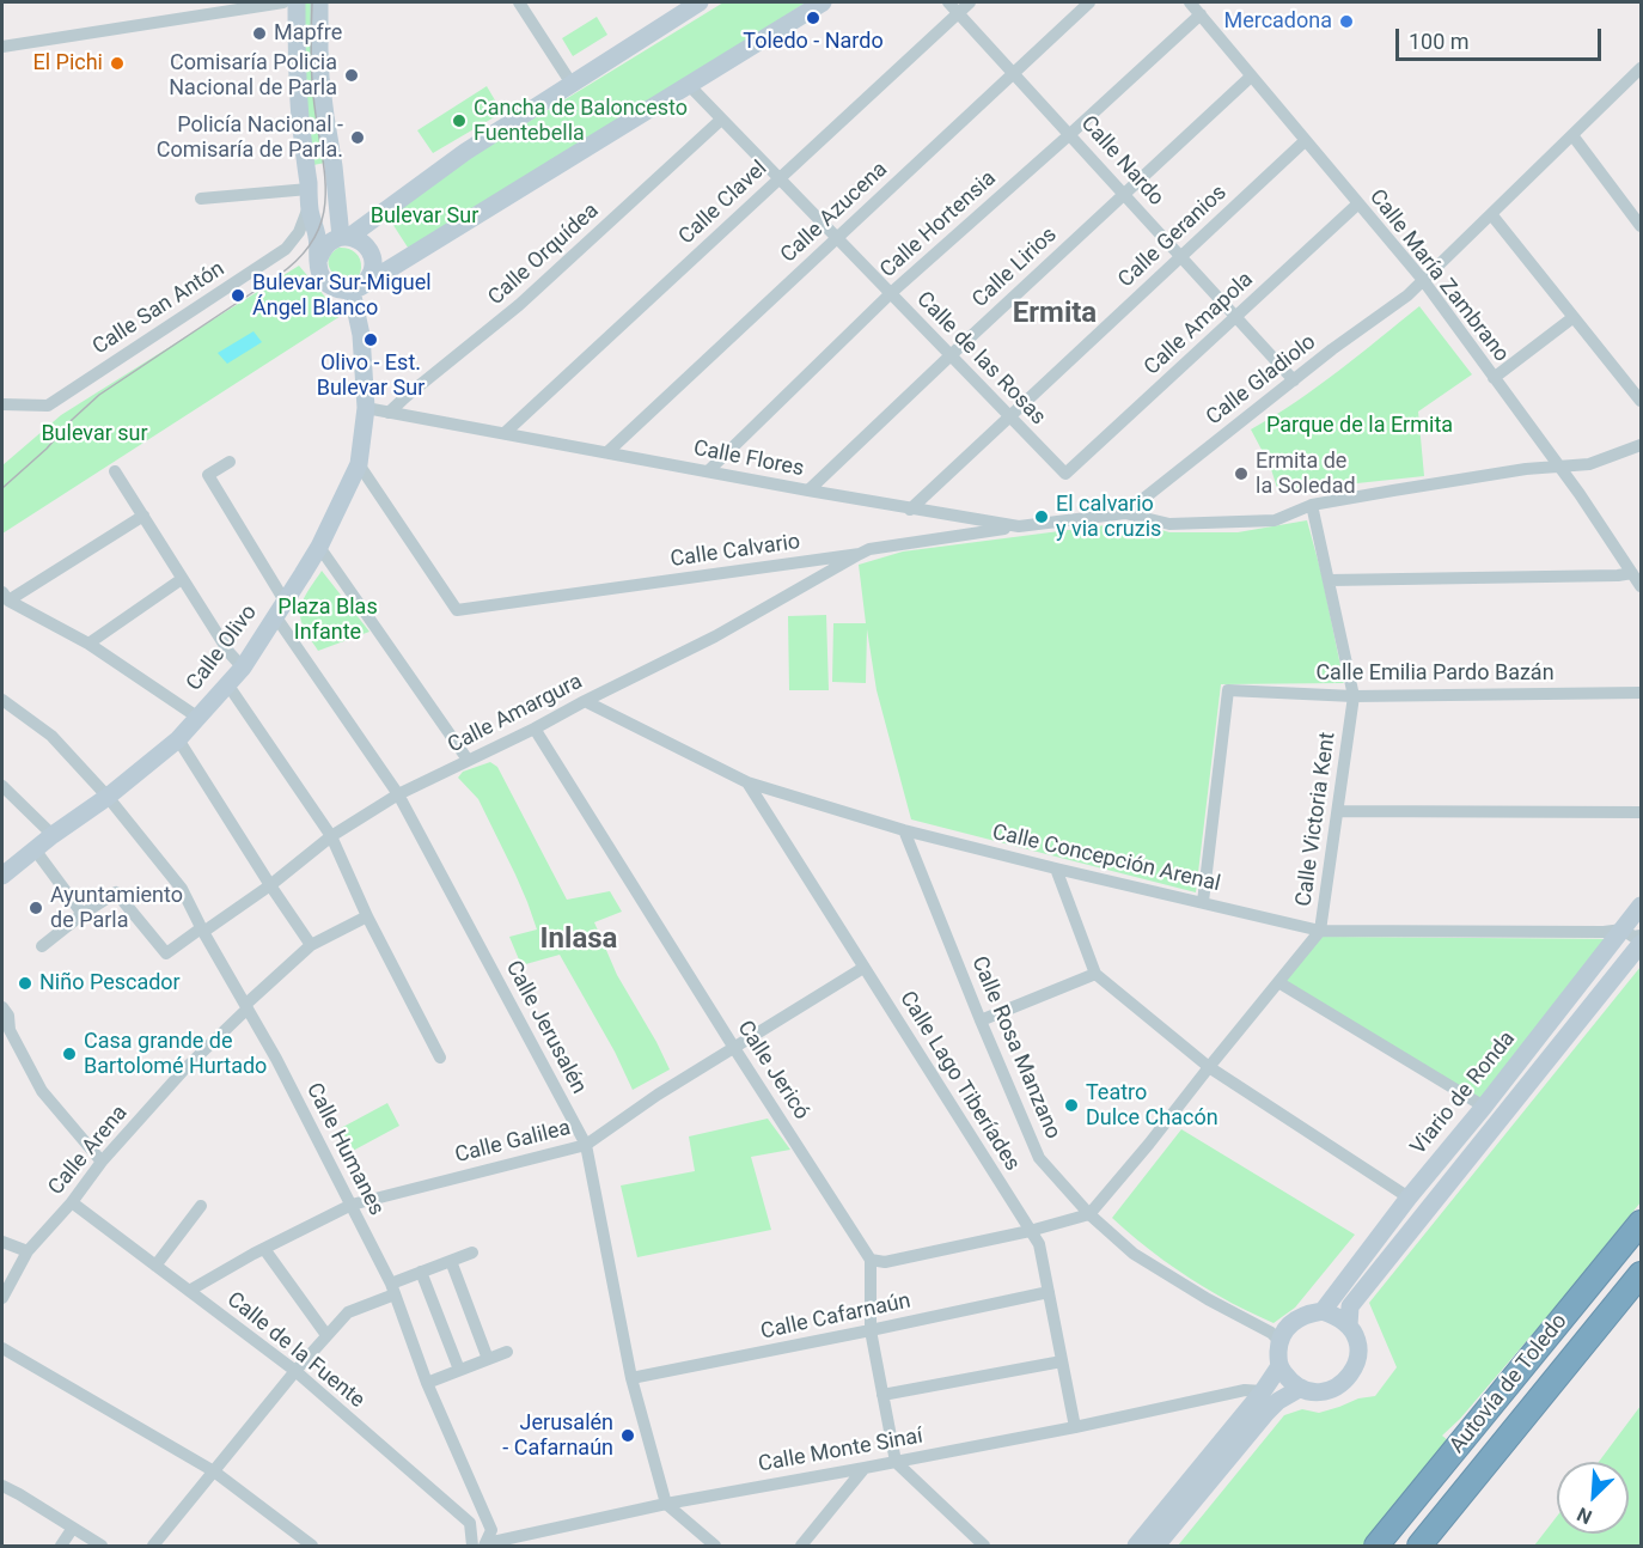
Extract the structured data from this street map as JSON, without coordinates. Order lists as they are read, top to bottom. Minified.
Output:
{"streets":{"highway":["Autovía de Toledo"],"street":["Calle Nardo","Calle Clavel","Calle Azucena","Calle Hortensia","Calle Geranios","Calle Orquídea","Calle Lirios","Calle María Zambrano","Calle San Antón","Calle Amapola","Calle de las Rosas","Calle Gladiolo","Calle Flores","Calle Calvario","Calle Olivo","Calle Emilia Pardo Bazán","Calle Amargura","Calle Victoria Kent","Calle Concepción Arenal","Calle Jerusalén","Calle Rosa Manzano","Calle Jericó","Calle Lago Tiberíades","Viario de Ronda","Calle Galilea","Calle Humanes","Calle Arena","Calle Cafarnaún","Calle de la Fuente","Calle Monte Sinaí"]},"crossings":[["Calle Nardo","Calle Clavel"],["Calle Nardo","Calle Azucena"],["Calle Nardo","Calle Hortensia"],["Calle Nardo","Calle Geranios"],["Calle Nardo","Calle Lirios"],["Calle Nardo","Calle Amapola"],["Calle Nardo","Calle Gladiolo"],["Calle Clavel","Calle de las Rosas"],["Calle Clavel","Calle Flores"],["Calle Azucena","Calle de las Rosas"],["Calle Azucena","Calle Flores"],["Calle Hortensia","Calle María Zambrano"],["Calle Hortensia","Calle de las Rosas"],["Calle Hortensia","Calle Flores"],["Calle Geranios","Calle María Zambrano"],["Calle Geranios","Calle de las Rosas"],["Calle Geranios","Calle Flores"],["Calle Orquídea","Calle de las Rosas"],["Calle Orquídea","Calle Flores"],["Calle Lirios","Calle María Zambrano"],["Calle Lirios","Calle de las Rosas"],["Calle Lirios","Calle Flores"],["Calle María Zambrano","Calle Amapola"],["Calle María Zambrano","Calle Gladiolo"],["Calle Amapola","Calle de las Rosas"],["Calle Gladiolo","Calle Flores"],["Calle Flores","Calle Calvario"],["Calle Flores","Calle Olivo"],["Calle Calvario","Calle Olivo"],["Calle Calvario","Calle Amargura"],["Calle Olivo","Calle Jerusalén"],["Calle Olivo","Calle Humanes"],["Calle Emilia Pardo Bazán","Calle Victoria Kent"],["Calle Emilia Pardo Bazán","Calle Concepción Arenal"],["Calle Amargura","Calle Concepción Arenal"],["Calle Amargura","Calle Jerusalén"],["Calle Amargura","Calle Jericó"],["Calle Amargura","Calle Humanes"],["Calle Victoria Kent","Calle Concepción Arenal"],["Calle Victoria Kent","Calle Rosa Manzano"],["Calle Concepción Arenal","Calle Rosa Manzano"],["Calle Concepción Arenal","Calle Lago Tiberíades"],["Calle Concepción Arenal","Viario de Ronda"],["Calle Jerusalén","Calle Galilea"],["Calle Jerusalén","Calle Cafarnaún"],["Calle Jerusalén","Calle Monte Sinaí"],["Calle Rosa Manzano","Viario de Ronda"],["Calle Jericó","Calle Galilea"],["Calle Lago Tiberíades","Calle Galilea"],["Calle Lago Tiberíades","Calle Cafarnaún"],["Calle Lago Tiberíades","Calle Monte Sinaí"],["Calle Galilea","Calle Humanes"],["Calle Galilea","Calle de la Fuente"],["Calle Humanes","Calle Arena"],["Calle Humanes","Calle Monte Sinaí"],["Calle Arena","Calle de la Fuente"]],"districts":["Ermita","Inlasa"],"parks":["Bulevar Sur","Parque de la Ermita","Bulevar sur","Plaza Blas Infante"],"places":["Toledo - Nardo","Mercadona","Mapfre","El Pichi","Comisaría Policia Nacional de Parla","Cancha de Baloncesto Fuentebella","Policía Nacional - Comisaría de Parla.","Bulevar Sur-Miguel Ángel Blanco","Olivo - Est. Bulevar Sur","Ermita de la Soledad","El calvario y via cruzis","Ayuntamiento de Parla","Niño Pescador","Casa grande de Bartolomé Hurtado","Teatro Dulce Chacón","Jerusalén - Cafarnaún"],"scale_bar":"100 m","north":"bottom left"}
